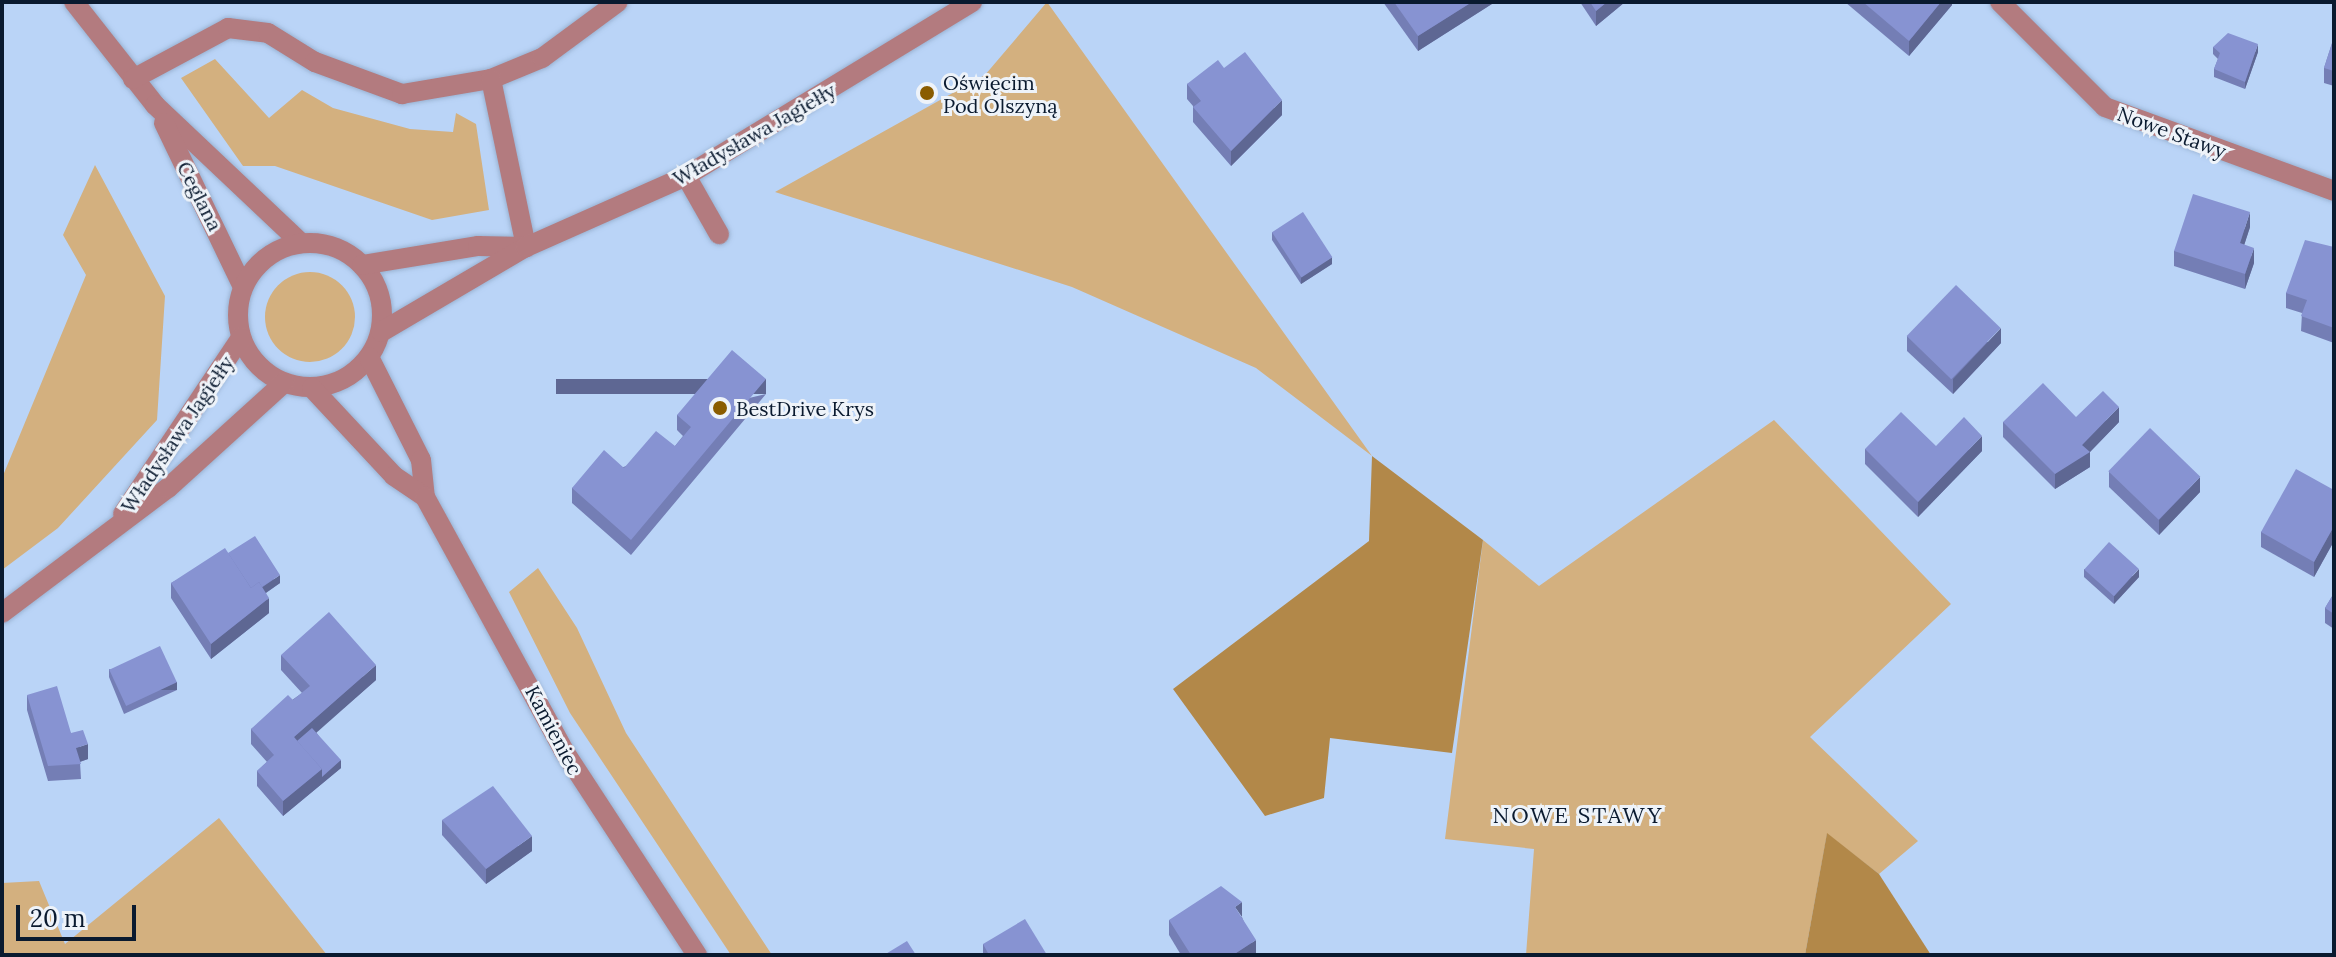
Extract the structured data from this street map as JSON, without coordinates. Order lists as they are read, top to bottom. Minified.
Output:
{"streets":{"street":["Nowe Stawy","Władysława Jagiełły","Ceglana","Kamieniec"]},"crossings":[["Władysława Jagiełły","Ceglana"],["Władysława Jagiełły","Kamieniec"],["Ceglana","Kamieniec"]],"districts":["NOWE STAWY"],"places":["Oświęcim Pod Olszyną","BestDrive Krys"],"scale_bar":"20 m"}
